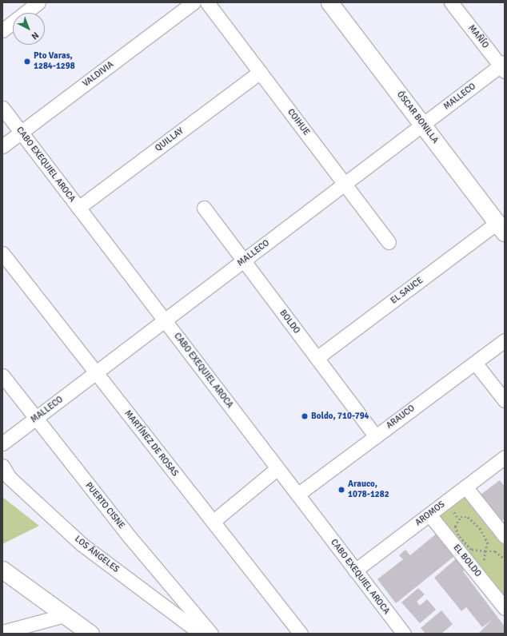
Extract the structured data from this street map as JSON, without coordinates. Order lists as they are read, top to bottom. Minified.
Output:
{"streets":{"street":["MAÑÍO","VALDIVIA","MALLECO","ÓSCAR BONILLA","COIHUE","QUILLAY","CABO EXEQUIEL AROCA","EL SAUCE","BOLDO","ARAUCO","MARTÍNEZ DE ROSAS","PUERTO CISNE","AROMOS","LOS ÁNGELES","EL BOLDO"]},"crossings":[["MAÑÍO","MALLECO"],["VALDIVIA","CABO EXEQUIEL AROCA"],["MALLECO","ÓSCAR BONILLA"],["MALLECO","COIHUE"],["MALLECO","CABO EXEQUIEL AROCA"],["MALLECO","BOLDO"],["MALLECO","MARTÍNEZ DE ROSAS"],["MALLECO","PUERTO CISNE"],["ÓSCAR BONILLA","EL SAUCE"],["COIHUE","QUILLAY"],["QUILLAY","CABO EXEQUIEL AROCA"],["CABO EXEQUIEL AROCA","ARAUCO"],["CABO EXEQUIEL AROCA","AROMOS"],["EL SAUCE","BOLDO"],["BOLDO","ARAUCO"],["AROMOS","EL BOLDO"]],"places":["Pto Varas, 1284-1298","Boldo, 710-794","Arauco, 1078-1282"],"north":"bottom right"}
